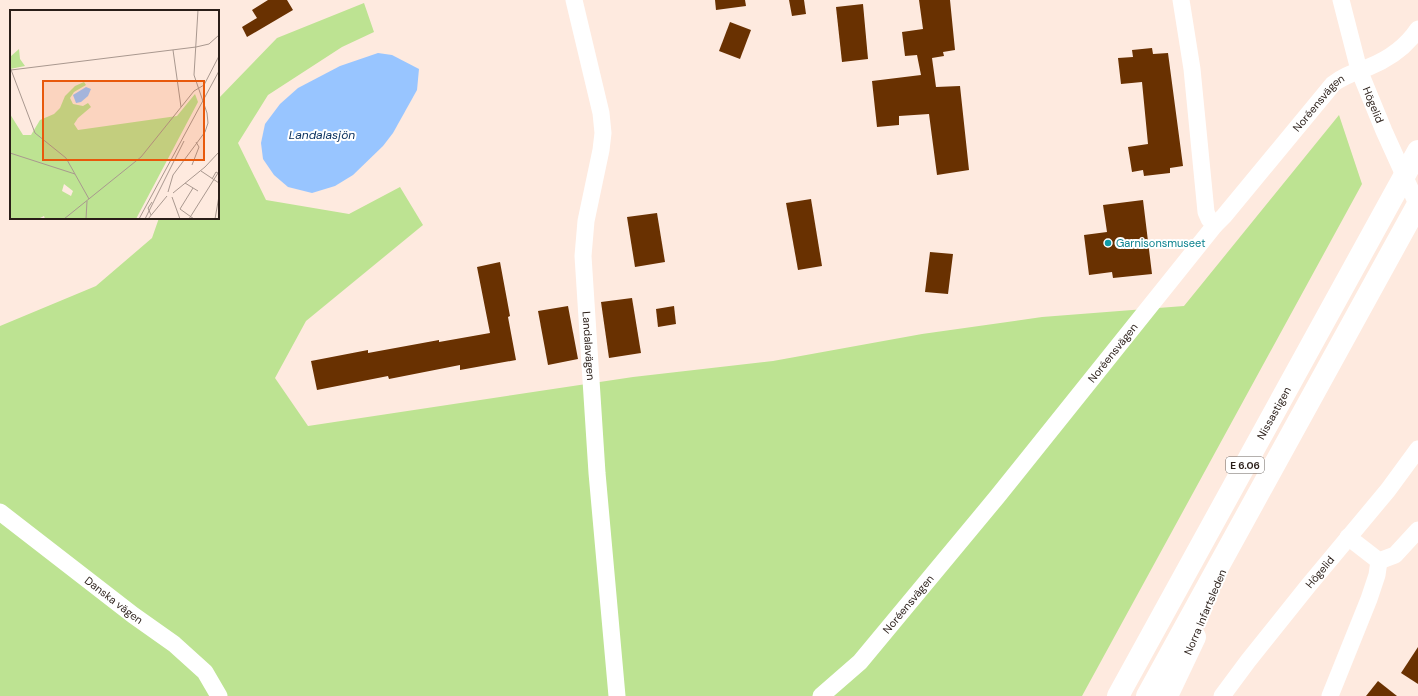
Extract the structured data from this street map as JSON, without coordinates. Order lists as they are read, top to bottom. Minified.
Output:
{"streets":{"highway":["Nissastigen","E 6.06","Norra Infartsleden"],"street":["Noréensvägen","Högelid","Landalavägen","Danska vägen"]},"crossings":[["Noréensvägen","Högelid"],["Högelid","E 6.06"],["E 6.06","Norra Infartsleden"]],"water":["Landalasjön"],"places":["Garnisonsmuseet"]}
